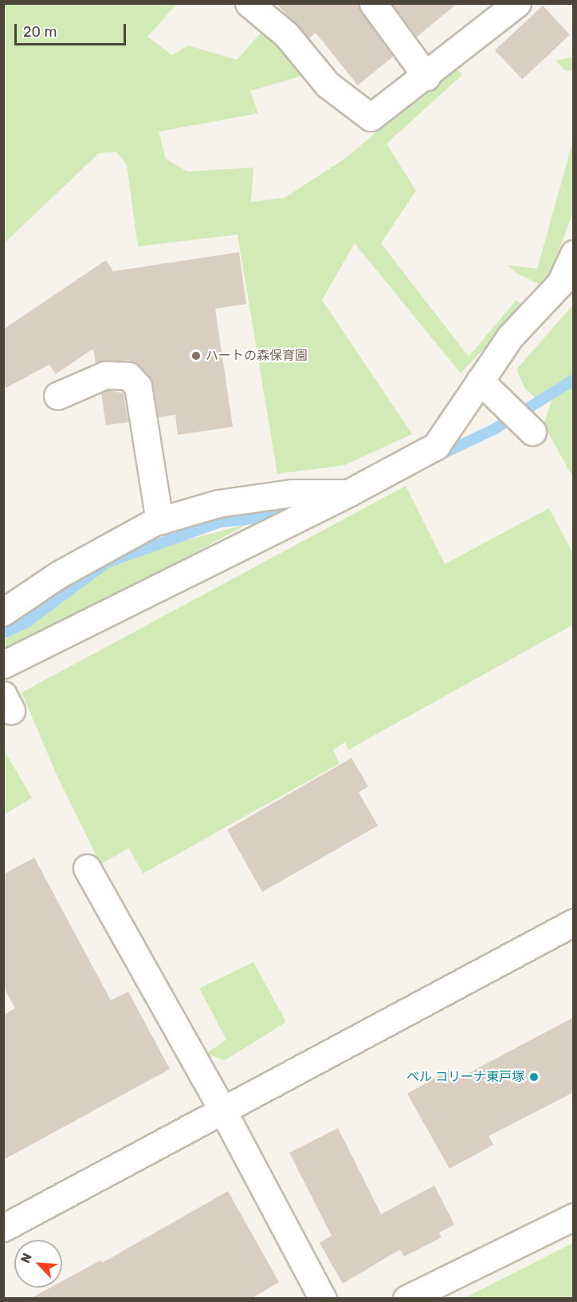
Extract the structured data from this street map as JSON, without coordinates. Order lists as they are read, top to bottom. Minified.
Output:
{"places":["ハートの森保育園","ベル コリーナ東戸塚"],"scale_bar":"20 m","north":"top left"}
